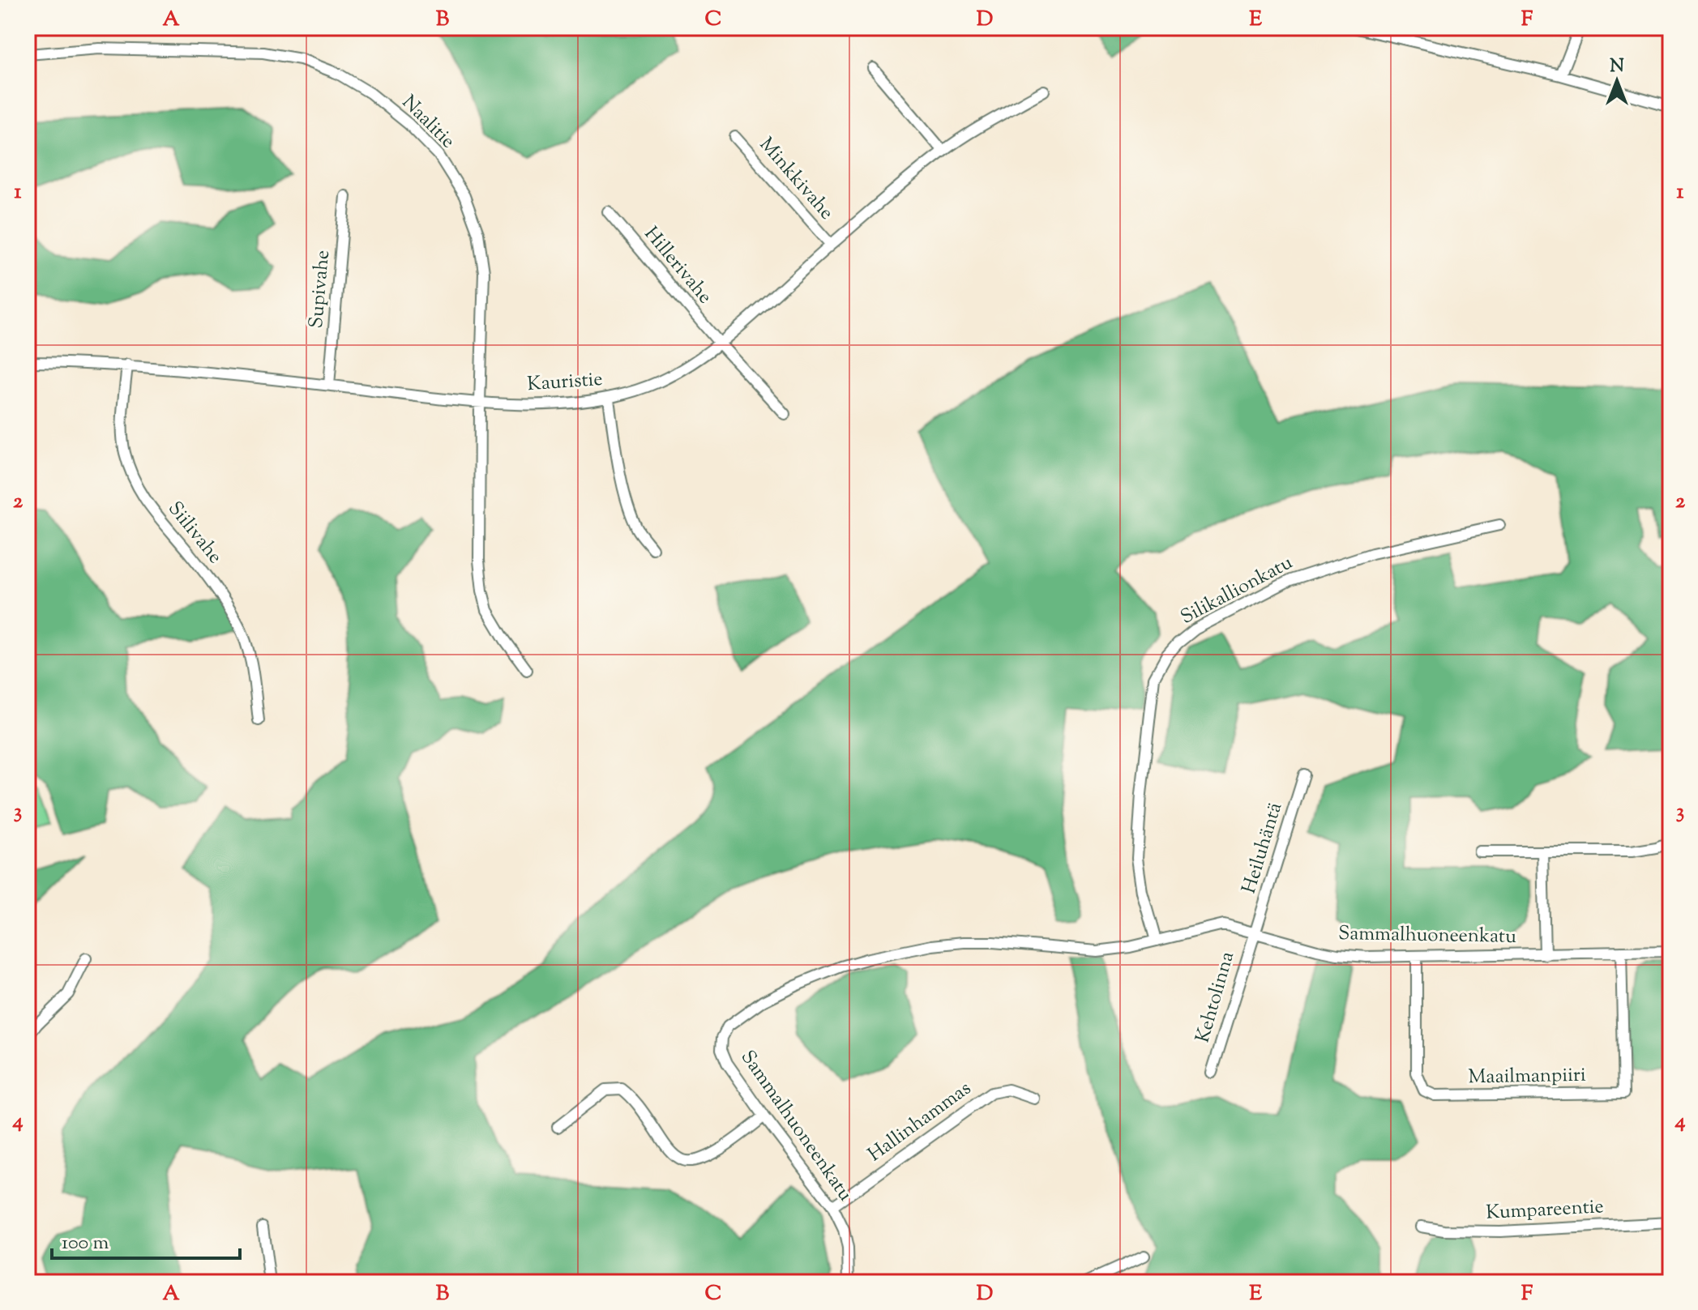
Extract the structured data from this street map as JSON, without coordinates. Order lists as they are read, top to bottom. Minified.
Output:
{"streets":{"street":["Naalitie","Minkkivahe","Hillerivahe","Supivahe","Kauristie","Siilivahe","Silikallionkatu","Heiluhäntä","Sammalhuoneenkatu","Kehtolinna","Maailmanpiiri","Hallinhammas","Kumpareentie"]},"crossings":[["Naalitie","Kauristie"],["Minkkivahe","Kauristie"],["Hillerivahe","Kauristie"],["Supivahe","Kauristie"],["Kauristie","Siilivahe"],["Silikallionkatu","Sammalhuoneenkatu"],["Heiluhäntä","Sammalhuoneenkatu"],["Heiluhäntä","Kehtolinna"],["Sammalhuoneenkatu","Kehtolinna"],["Sammalhuoneenkatu","Maailmanpiiri"],["Sammalhuoneenkatu","Hallinhammas"]],"scale_bar":"100 m","north":"top","grid":{"columns":["A","B","C","D","E","F"],"rows":["1","2","3","4"]}}
